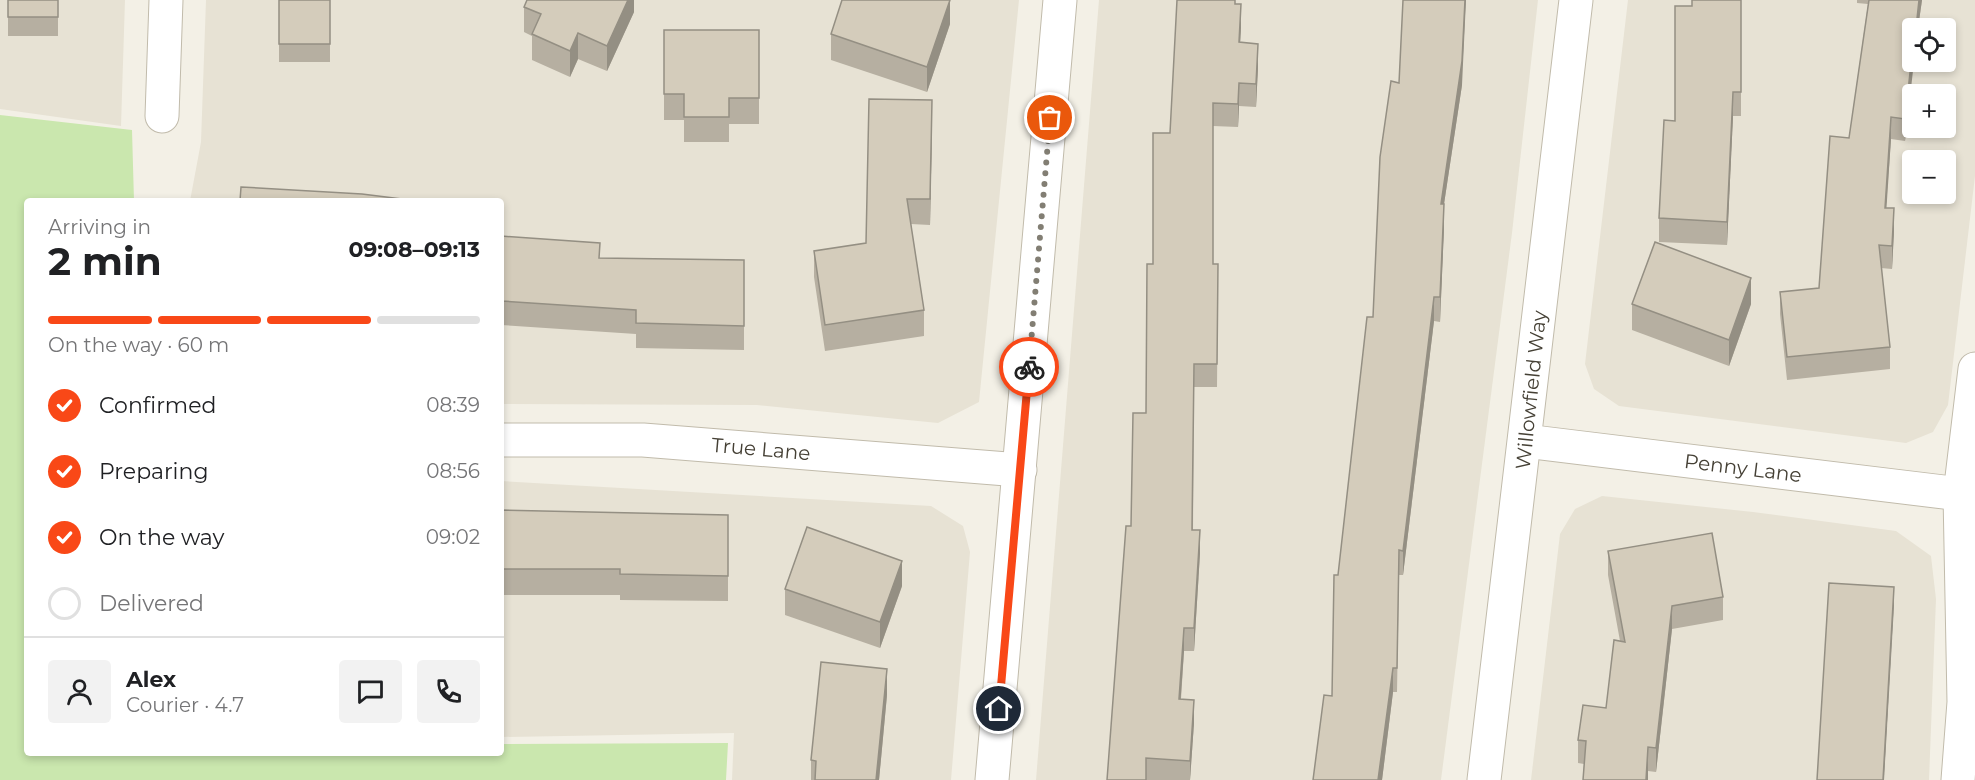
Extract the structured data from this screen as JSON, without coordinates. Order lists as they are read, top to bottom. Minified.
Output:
{"streets":{"street":["Willowfield Way","True Lane","Penny Lane"]},"crossings":[["Willowfield Way","Penny Lane"]],"page":{"map_buttons":["+","−"],"heading":["2 min","Arriving in","09:08–09:13"],"panel":["Alex","Courier · 4.7"],"bar":"On the way · 60 m","list":[["Confirmed","08:39"],["Preparing","08:56"],["On the way","09:02"],"Delivered"]}}
